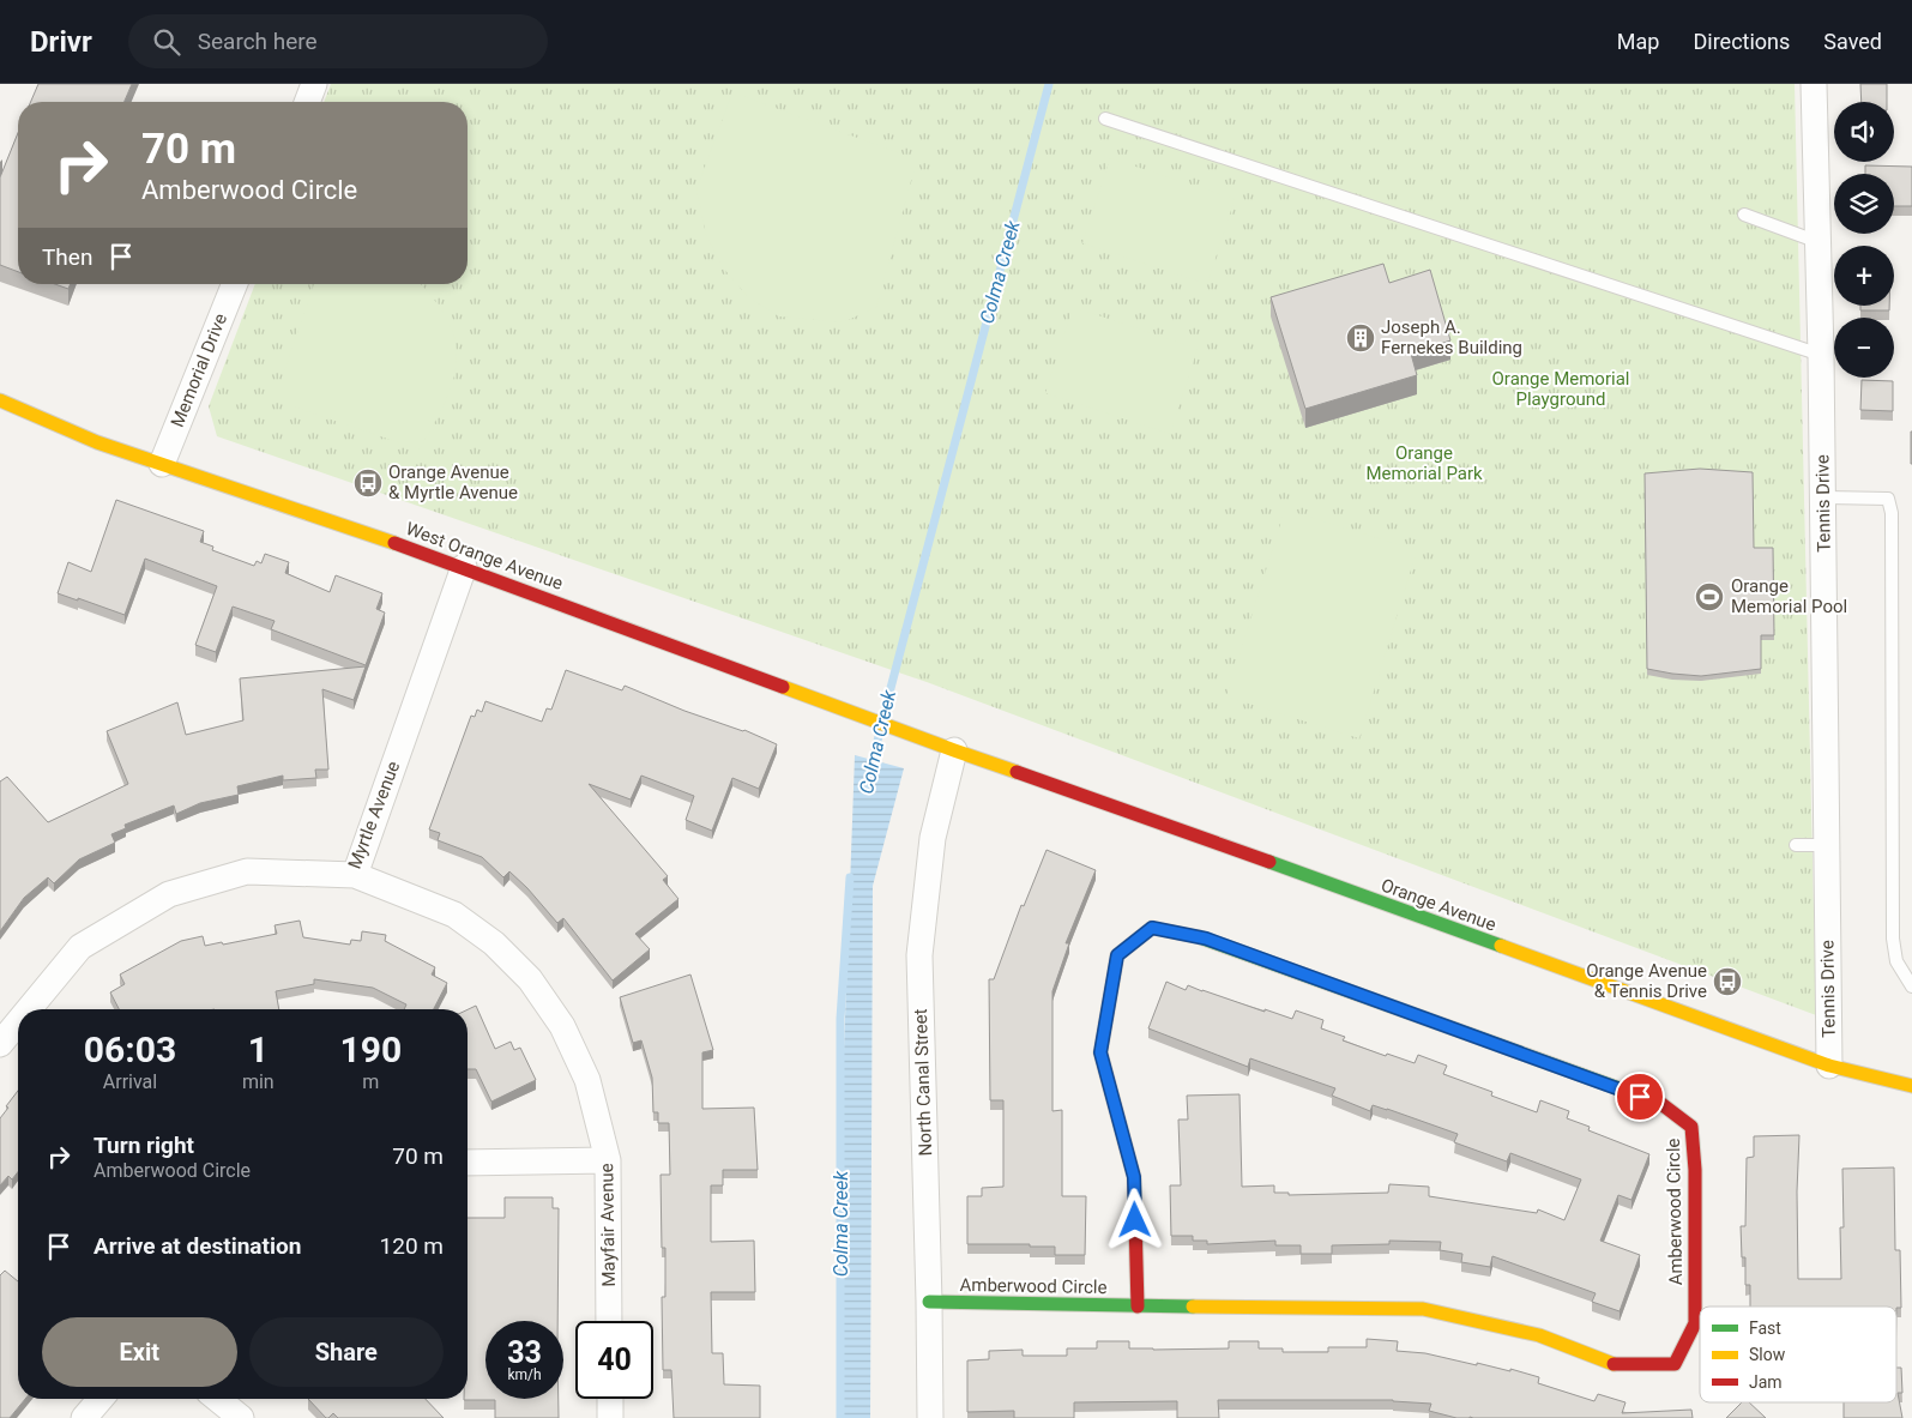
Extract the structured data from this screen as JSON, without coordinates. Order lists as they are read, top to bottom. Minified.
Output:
{"streets":{"street":["Memorial Drive","Tennis Drive","West Orange Avenue","Myrtle Avenue","Orange Avenue","North Canal Street","Amberwood Circle","Mayfair Avenue"]},"crossings":[["Memorial Drive","West Orange Avenue"],["Tennis Drive","Orange Avenue"],["West Orange Avenue","Myrtle Avenue"],["West Orange Avenue","Orange Avenue"],["West Orange Avenue","North Canal Street"],["Myrtle Avenue","Mayfair Avenue"],["Orange Avenue","North Canal Street"],["North Canal Street","Amberwood Circle"]],"water":["Colma Creek"],"parks":["Orange Memorial Playground","Orange Memorial Park"],"places":{"building":["Joseph A. Fernekes Building"],"bus stop":["Orange Avenue & Myrtle Avenue","Orange Avenue & Tennis Drive"],"sports":["Orange Memorial Pool"]},"legend":["Fast","Slow","Jam"],"page":{"header":"Drivr","search":"Search here","nav":["Map","Directions","Saved"],"map_buttons":["+","−"],"turn":["70 m","Amberwood Circle"],"then":"Then","eta":["06:03","Arrival","1","min","190","m"],"list":[{"name":"Turn right","note":"Amberwood Circle","value":"70 m"},{"name":"Arrive at destination","value":"120 m"}],"buttons":["Exit","Share"],"speed":"33 km/h","limit":"40"}}
